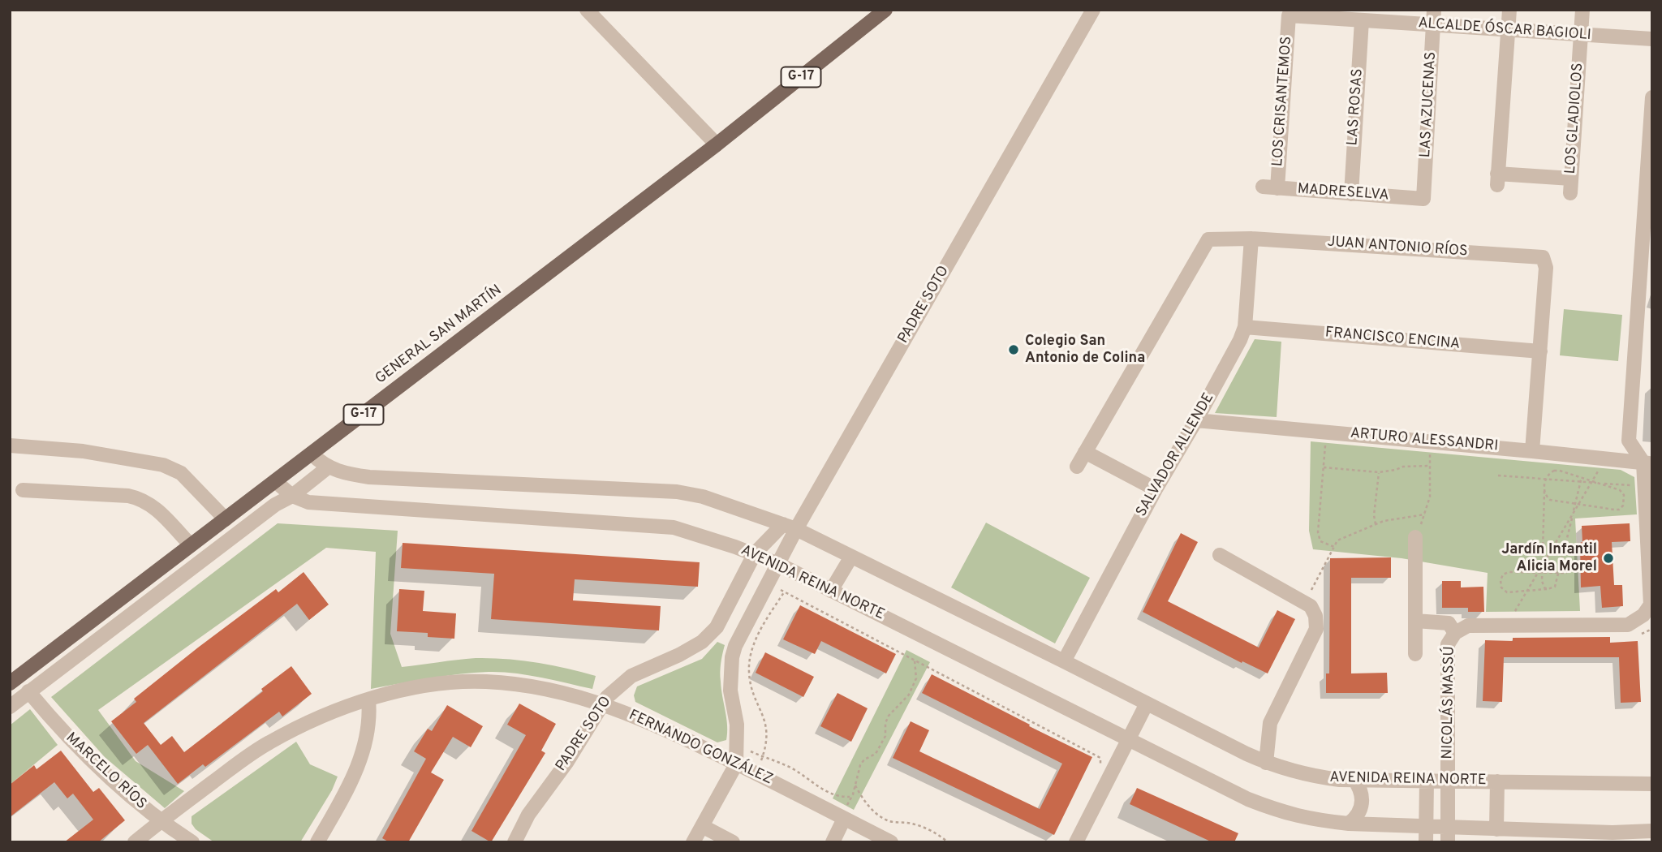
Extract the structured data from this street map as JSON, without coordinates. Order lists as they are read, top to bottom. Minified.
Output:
{"streets":{"main road":["G-17","GENERAL SAN MARTÍN"],"street":["ALCALDE ÓSCAR BAGIOLI","LOS CRISANTEMOS","LAS AZUCENAS","LAS ROSAS","LOS GLADIOLOS","MADRESELVA","JUAN ANTONIO RÍOS","PADRE SOTO","FRANCISCO ENCINA","ARTURO ALESSANDRI","SALVADOR ALLENDE","AVENIDA REINA NORTE","NICOLÁS MASSÚ","FERNANDO GONZÁLEZ","MARCELO RÍOS"]},"crossings":[["ALCALDE ÓSCAR BAGIOLI","LOS CRISANTEMOS"],["ALCALDE ÓSCAR BAGIOLI","LAS AZUCENAS"],["ALCALDE ÓSCAR BAGIOLI","LAS ROSAS"],["ALCALDE ÓSCAR BAGIOLI","LOS GLADIOLOS"],["LOS CRISANTEMOS","MADRESELVA"],["LAS AZUCENAS","MADRESELVA"],["LAS ROSAS","MADRESELVA"],["JUAN ANTONIO RÍOS","FRANCISCO ENCINA"],["JUAN ANTONIO RÍOS","SALVADOR ALLENDE"],["PADRE SOTO","AVENIDA REINA NORTE"],["PADRE SOTO","FERNANDO GONZÁLEZ"],["GENERAL SAN MARTÍN","AVENIDA REINA NORTE"],["FRANCISCO ENCINA","SALVADOR ALLENDE"],["ARTURO ALESSANDRI","SALVADOR ALLENDE"],["SALVADOR ALLENDE","AVENIDA REINA NORTE"],["AVENIDA REINA NORTE","NICOLÁS MASSÚ"],["FERNANDO GONZÁLEZ","MARCELO RÍOS"]],"places":["Colegio San Antonio de Colina","Jardín Infantil Alicia Morel"]}
